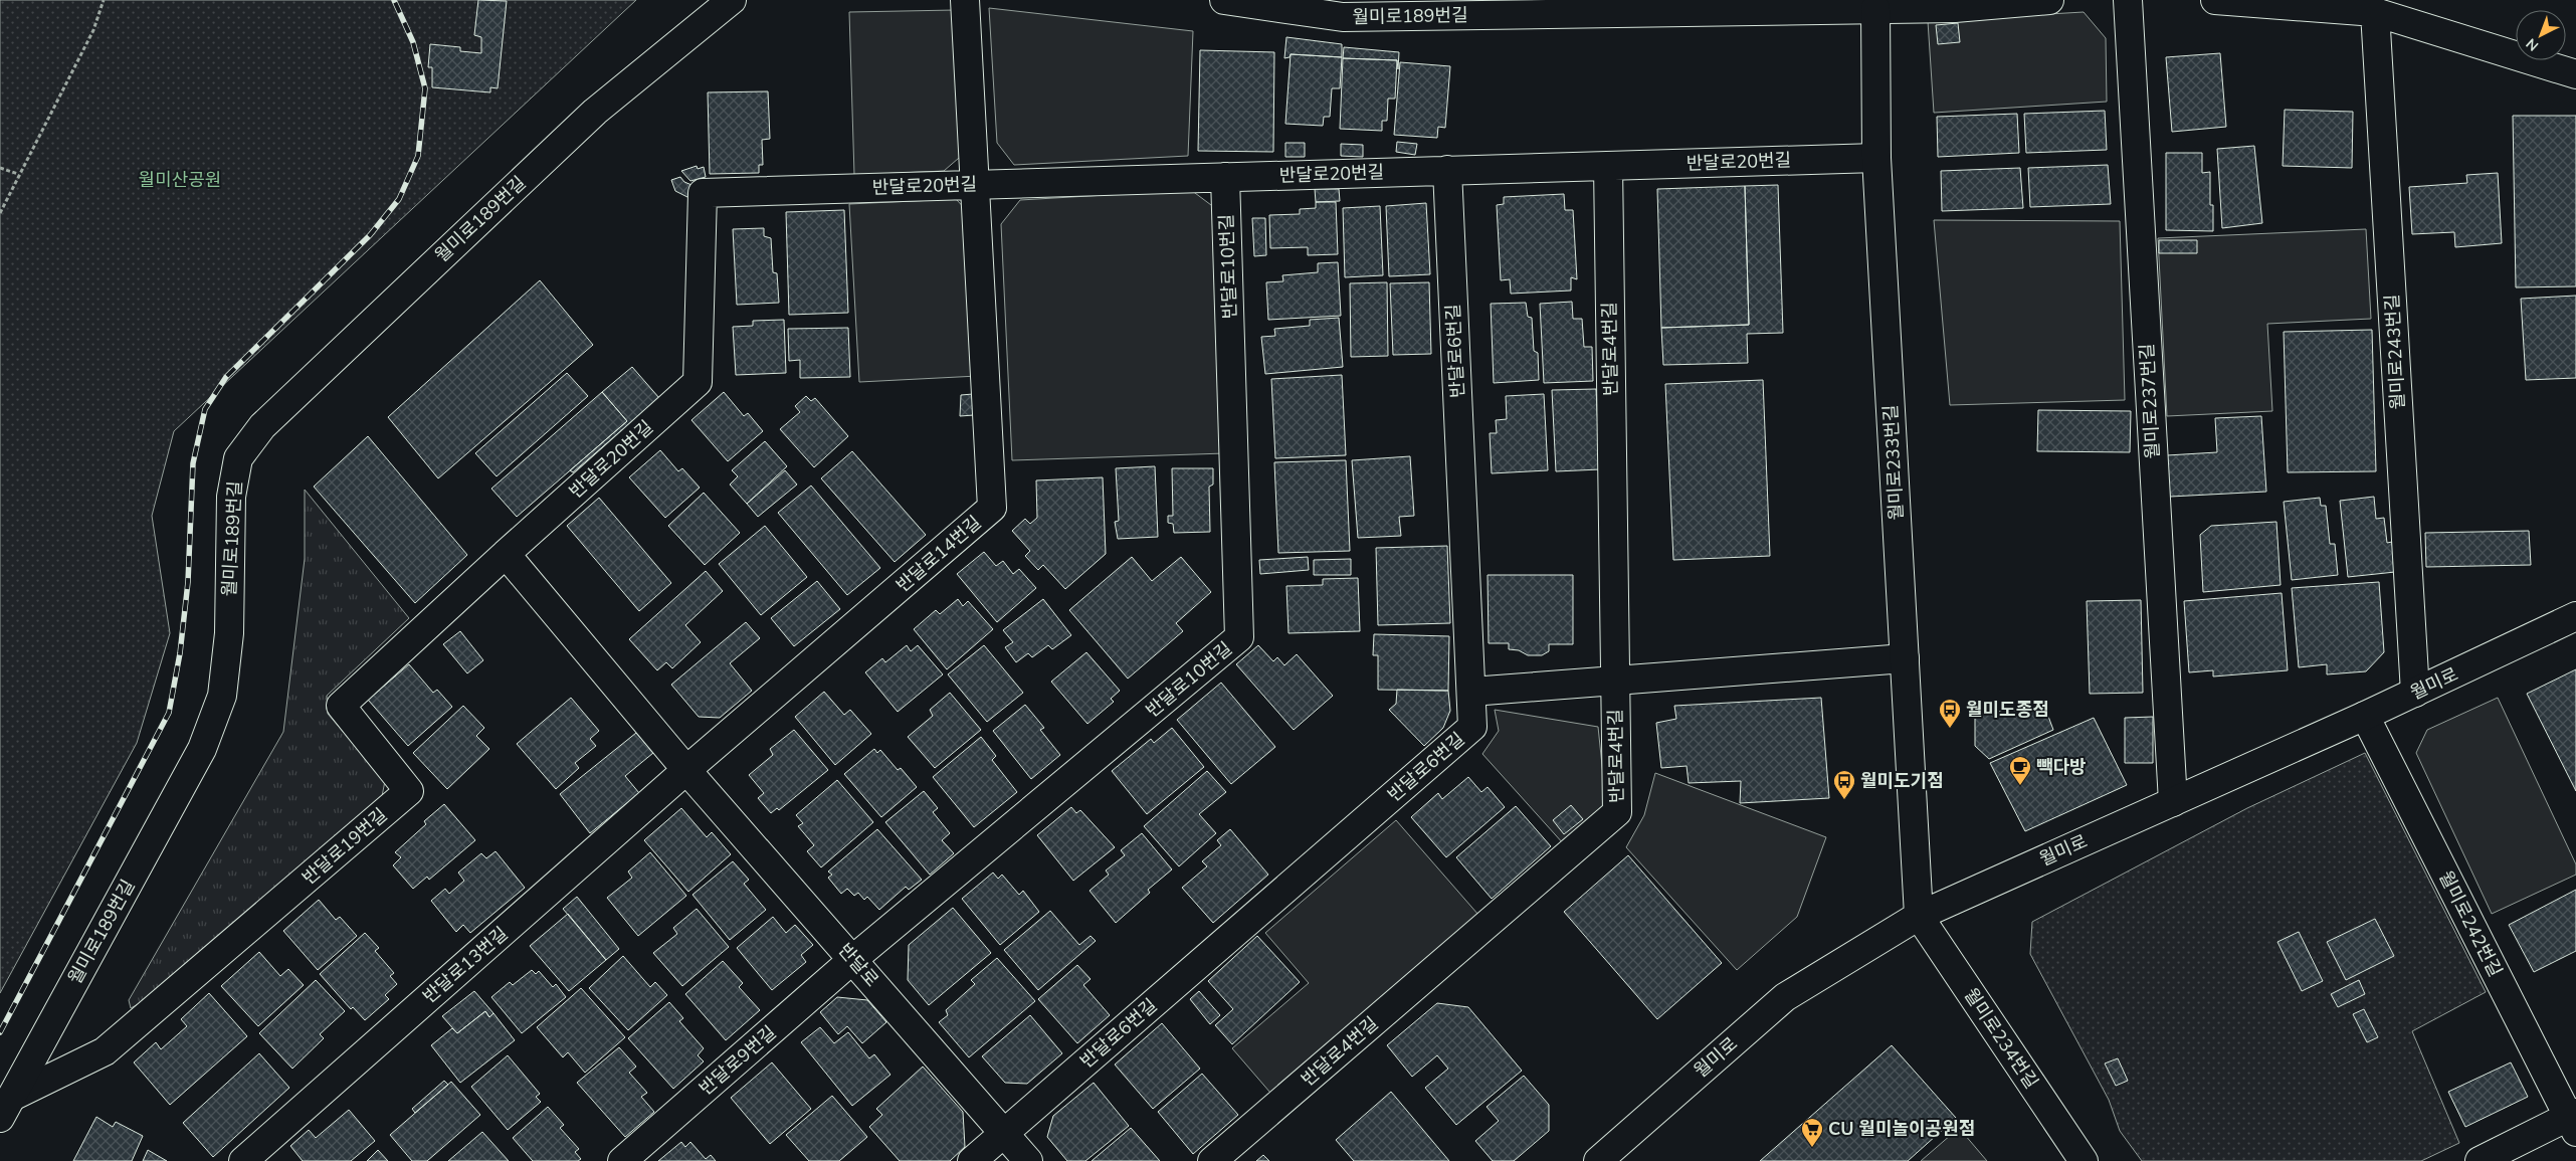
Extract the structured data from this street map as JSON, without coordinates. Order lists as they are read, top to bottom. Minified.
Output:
{"streets":{"street":["월미로189번길","반달로20번길","반달로10번길","반달로4번길","반달로6번길","월미로243번길","월미로237번길","월미로233번길","반달로14번길","월미로","반달로19번길","월미로242번길","반달로13번길","반달로","월미로234번길","반달로9번길"]},"crossings":[["월미로189번길","월미로233번길"],["월미로189번길","반달로19번길"],["반달로20번길","반달로10번길"],["반달로20번길","반달로4번길"],["반달로20번길","반달로6번길"],["반달로20번길","월미로233번길"],["반달로20번길","반달로14번길"],["반달로20번길","반달로19번길"],["반달로10번길","반달로"],["반달로10번길","반달로9번길"],["반달로6번길","반달로"],["월미로243번길","월미로"],["월미로237번길","월미로"],["월미로233번길","월미로"],["월미로233번길","월미로234번길"],["반달로14번길","반달로13번길"],["반달로14번길","반달로"],["월미로","월미로242번길"],["월미로","월미로234번길"],["반달로13번길","반달로"],["반달로","반달로9번길"]],"parks":["월미산공원"],"places":{"bus stop":["월미도종점","월미도기점"],"cafe":["빽다방"],"supermarket":["CU 월미놀이공원점"]},"north":"bottom left"}
